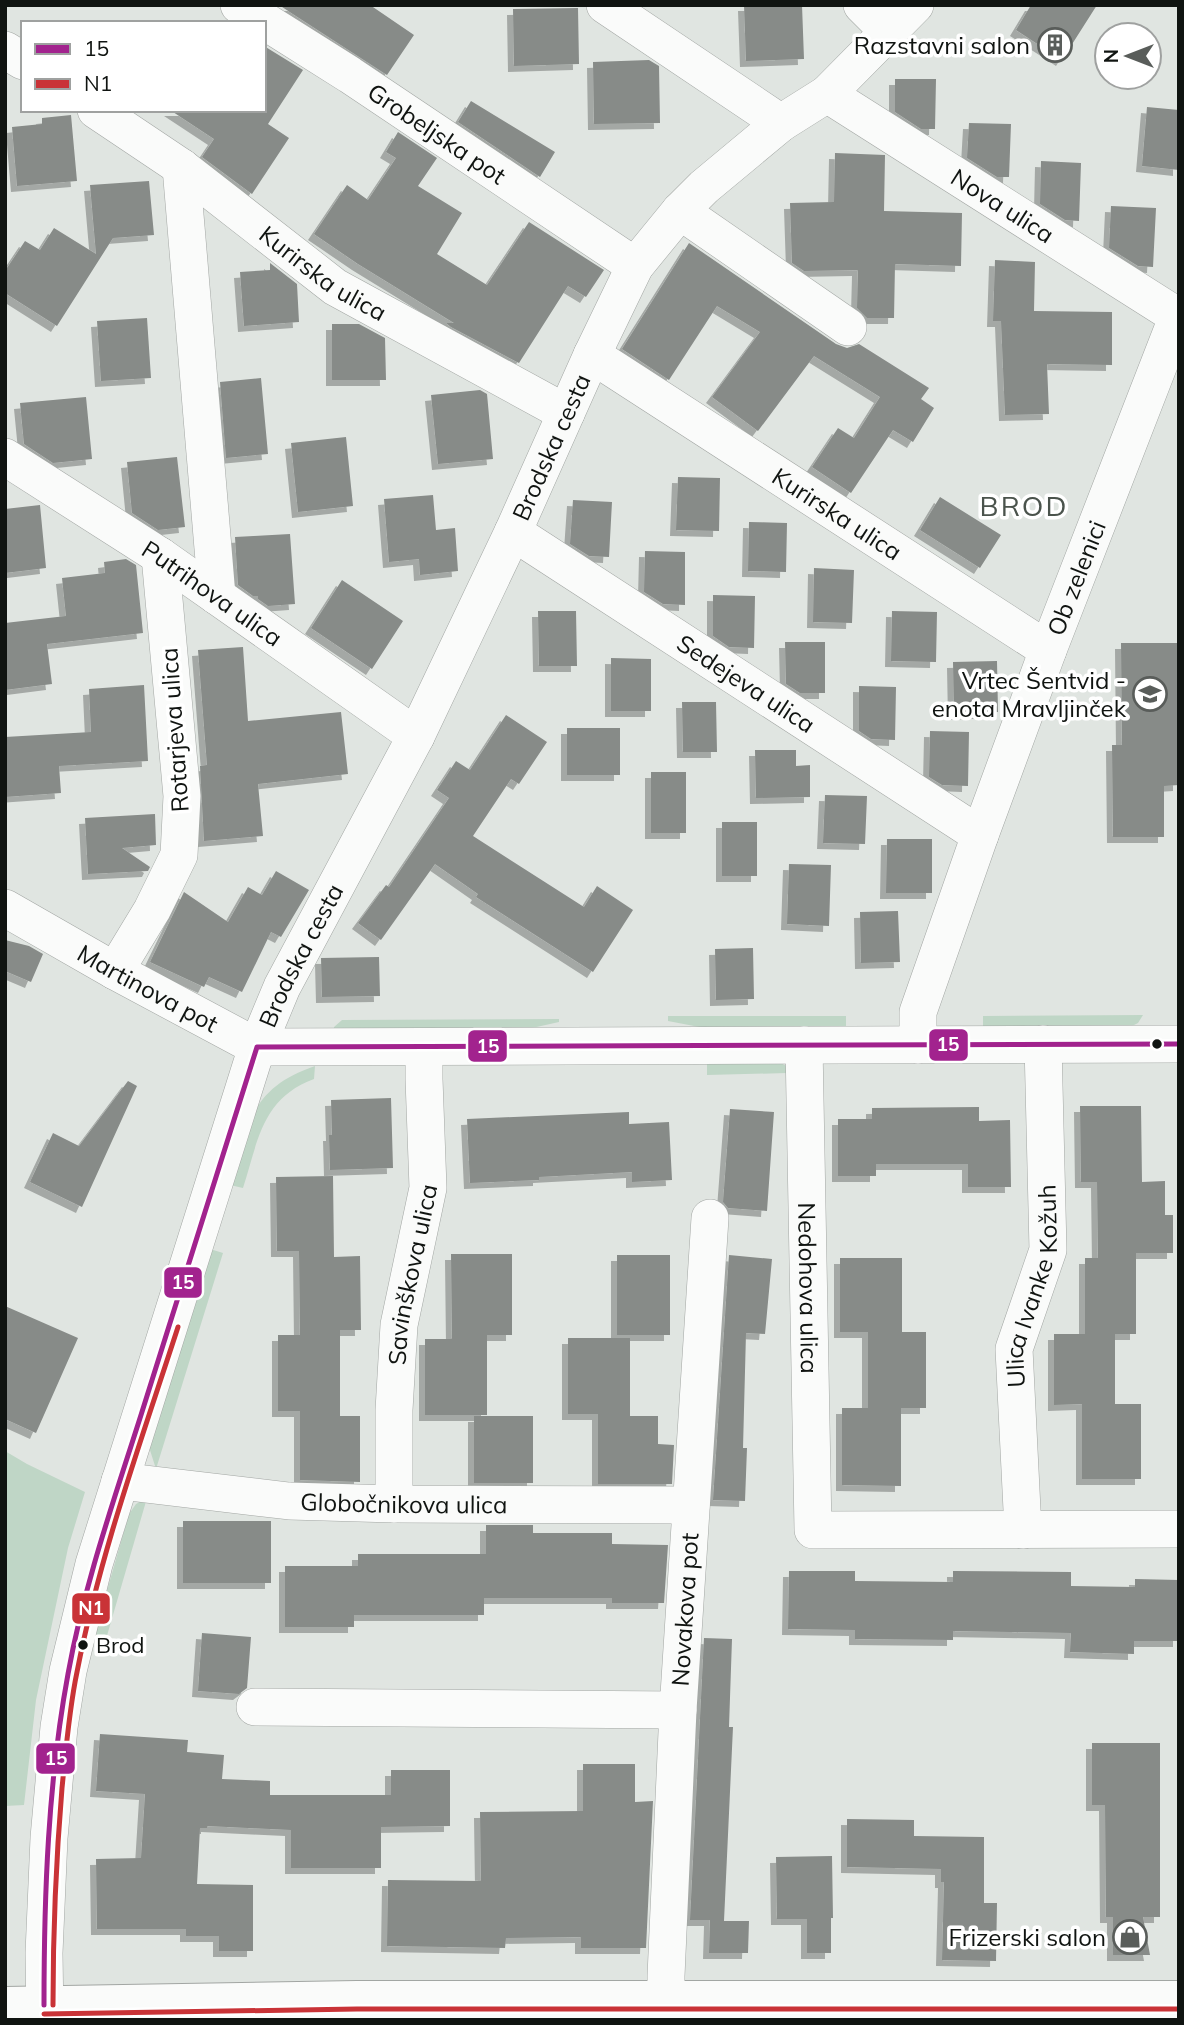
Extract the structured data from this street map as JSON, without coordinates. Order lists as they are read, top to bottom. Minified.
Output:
{"streets":{"street":["Grobeljska pot","Nova ulica","Kurirska ulica","Brodska cesta","Ob zelenici","Putrihova ulica","Sedejeva ulica","Rotarjeva ulica","Martinova pot","Savinškova ulica","Ulica Ivanke Kožuh","Nedohova ulica","Globočnikova ulica","Novakova pot"]},"crossings":[["Grobeljska pot","Brodska cesta"],["Nova ulica","Brodska cesta"],["Nova ulica","Ob zelenici"],["Kurirska ulica","Brodska cesta"],["Kurirska ulica","Ob zelenici"],["Brodska cesta","Putrihova ulica"],["Brodska cesta","Sedejeva ulica"],["Brodska cesta","Martinova pot"],["Brodska cesta","Globočnikova ulica"],["Ob zelenici","Sedejeva ulica"],["Ob zelenici","Martinova pot"],["Putrihova ulica","Rotarjeva ulica"],["Rotarjeva ulica","Martinova pot"],["Martinova pot","Savinškova ulica"],["Martinova pot","Ulica Ivanke Kožuh"],["Martinova pot","Nedohova ulica"],["Savinškova ulica","Globočnikova ulica"],["Ulica Ivanke Kožuh","Nedohova ulica"],["Globočnikova ulica","Novakova pot"]],"districts":["BROD"],"places":{"building":["Razstavni salon"],"school or university":["Vrtec Šentvid - enota Mravljinček"],"other":["Brod"],"shop":["Frizerski salon"]},"lines":["transit line 15","transit line N1"],"legend":["15","N1"],"north":"left"}
